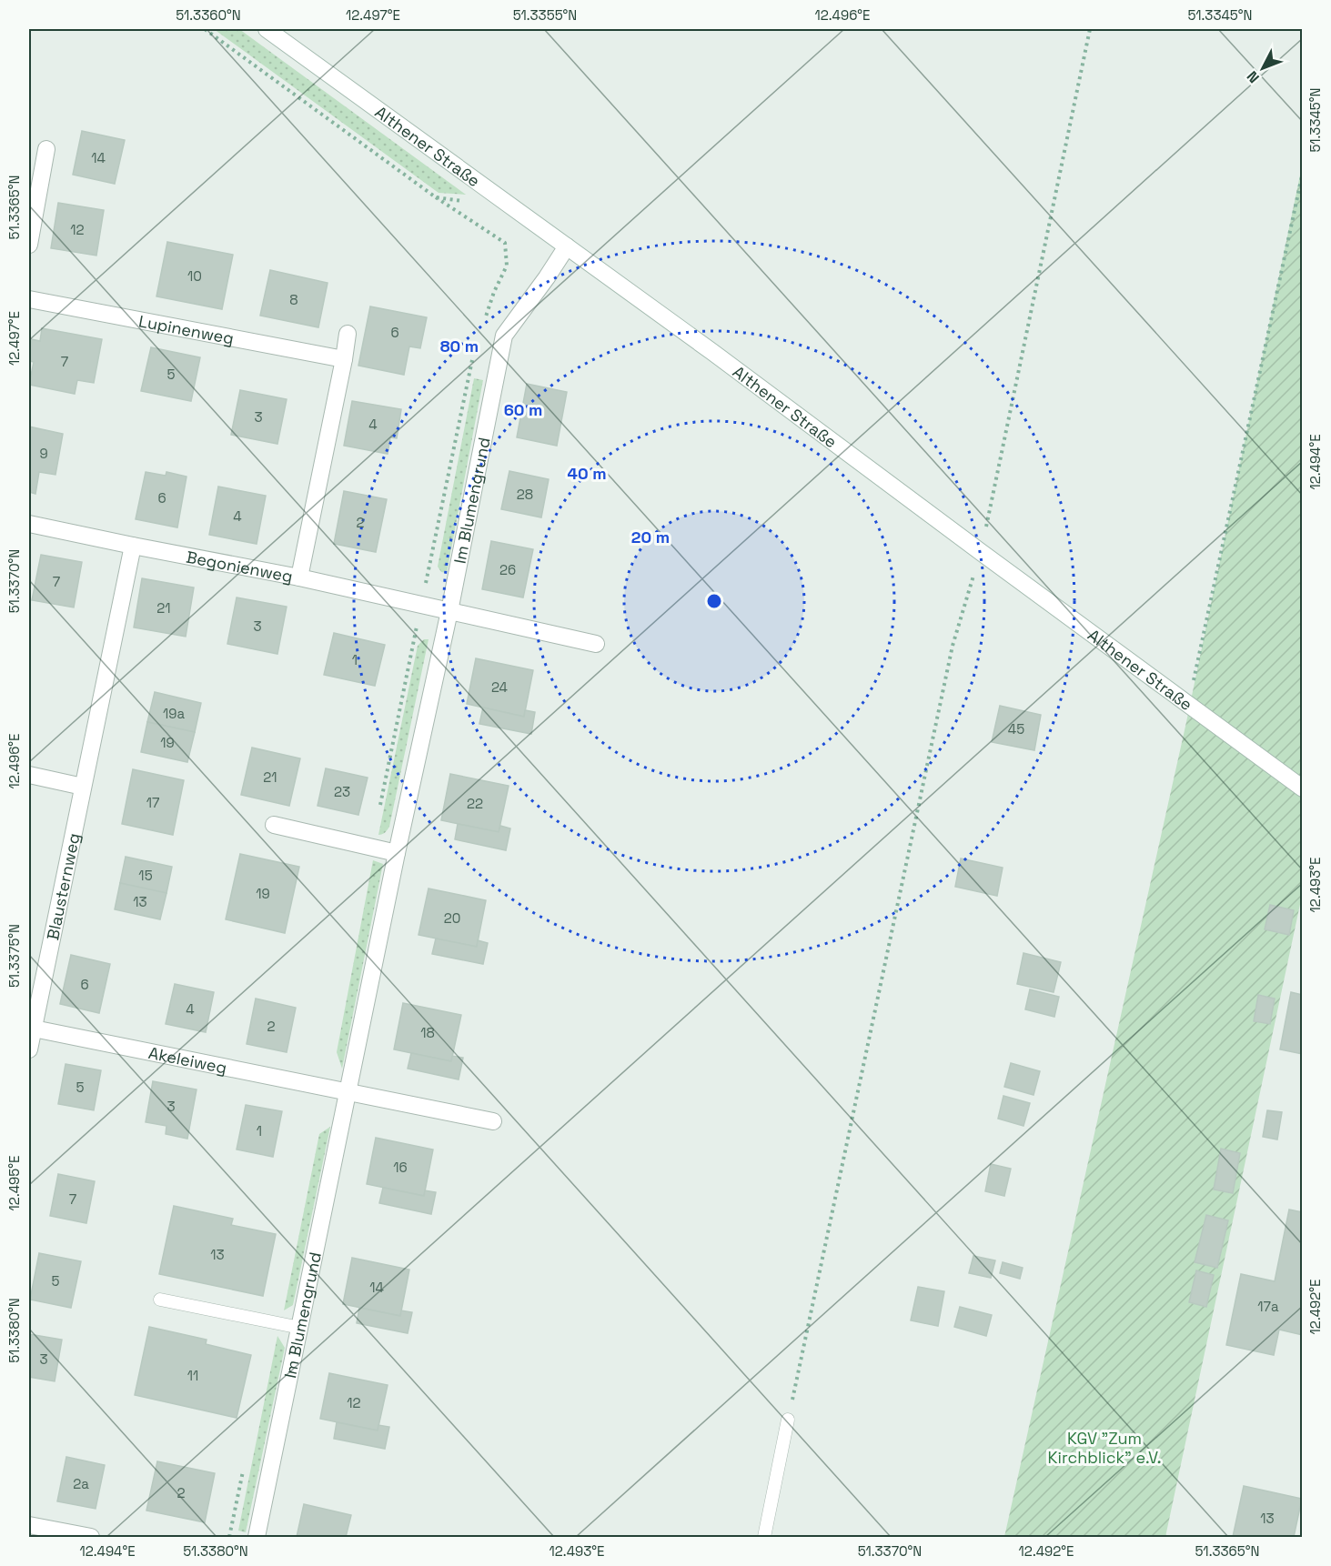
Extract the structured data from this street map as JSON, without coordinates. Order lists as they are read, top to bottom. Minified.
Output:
{"streets":{"street":["Althener Straße","Lupinenweg","Im Blumengrund","Begonienweg","Blausternweg","Akeleiweg"]},"crossings":[["Althener Straße","Im Blumengrund"],["Im Blumengrund","Begonienweg"],["Im Blumengrund","Akeleiweg"],["Begonienweg","Blausternweg"],["Blausternweg","Akeleiweg"]],"parks":["KGV \"Zum Kirchblick\" e.V."],"house_numbers":["14","12","10","8","6","7","5","3","4","9","28","6","4","2","26","7","21","3","1","24","19a","45","19","21","23","17","22","15","19","13","20","6","4","2","18","5","3","1","16","7","13","5","14","17a","3","11","12","2a","2","13"],"north":"bottom left","coordinates":["51.3360°N","12.497°E","51.3355°N","12.496°E","51.3345°N","51.3365°N","12.494°E","51.3370°N","12.493°E","51.3375°N","12.495°E","12.492°E","51.3380°N"],"rings":["80 m","60 m","40 m","20 m"]}
